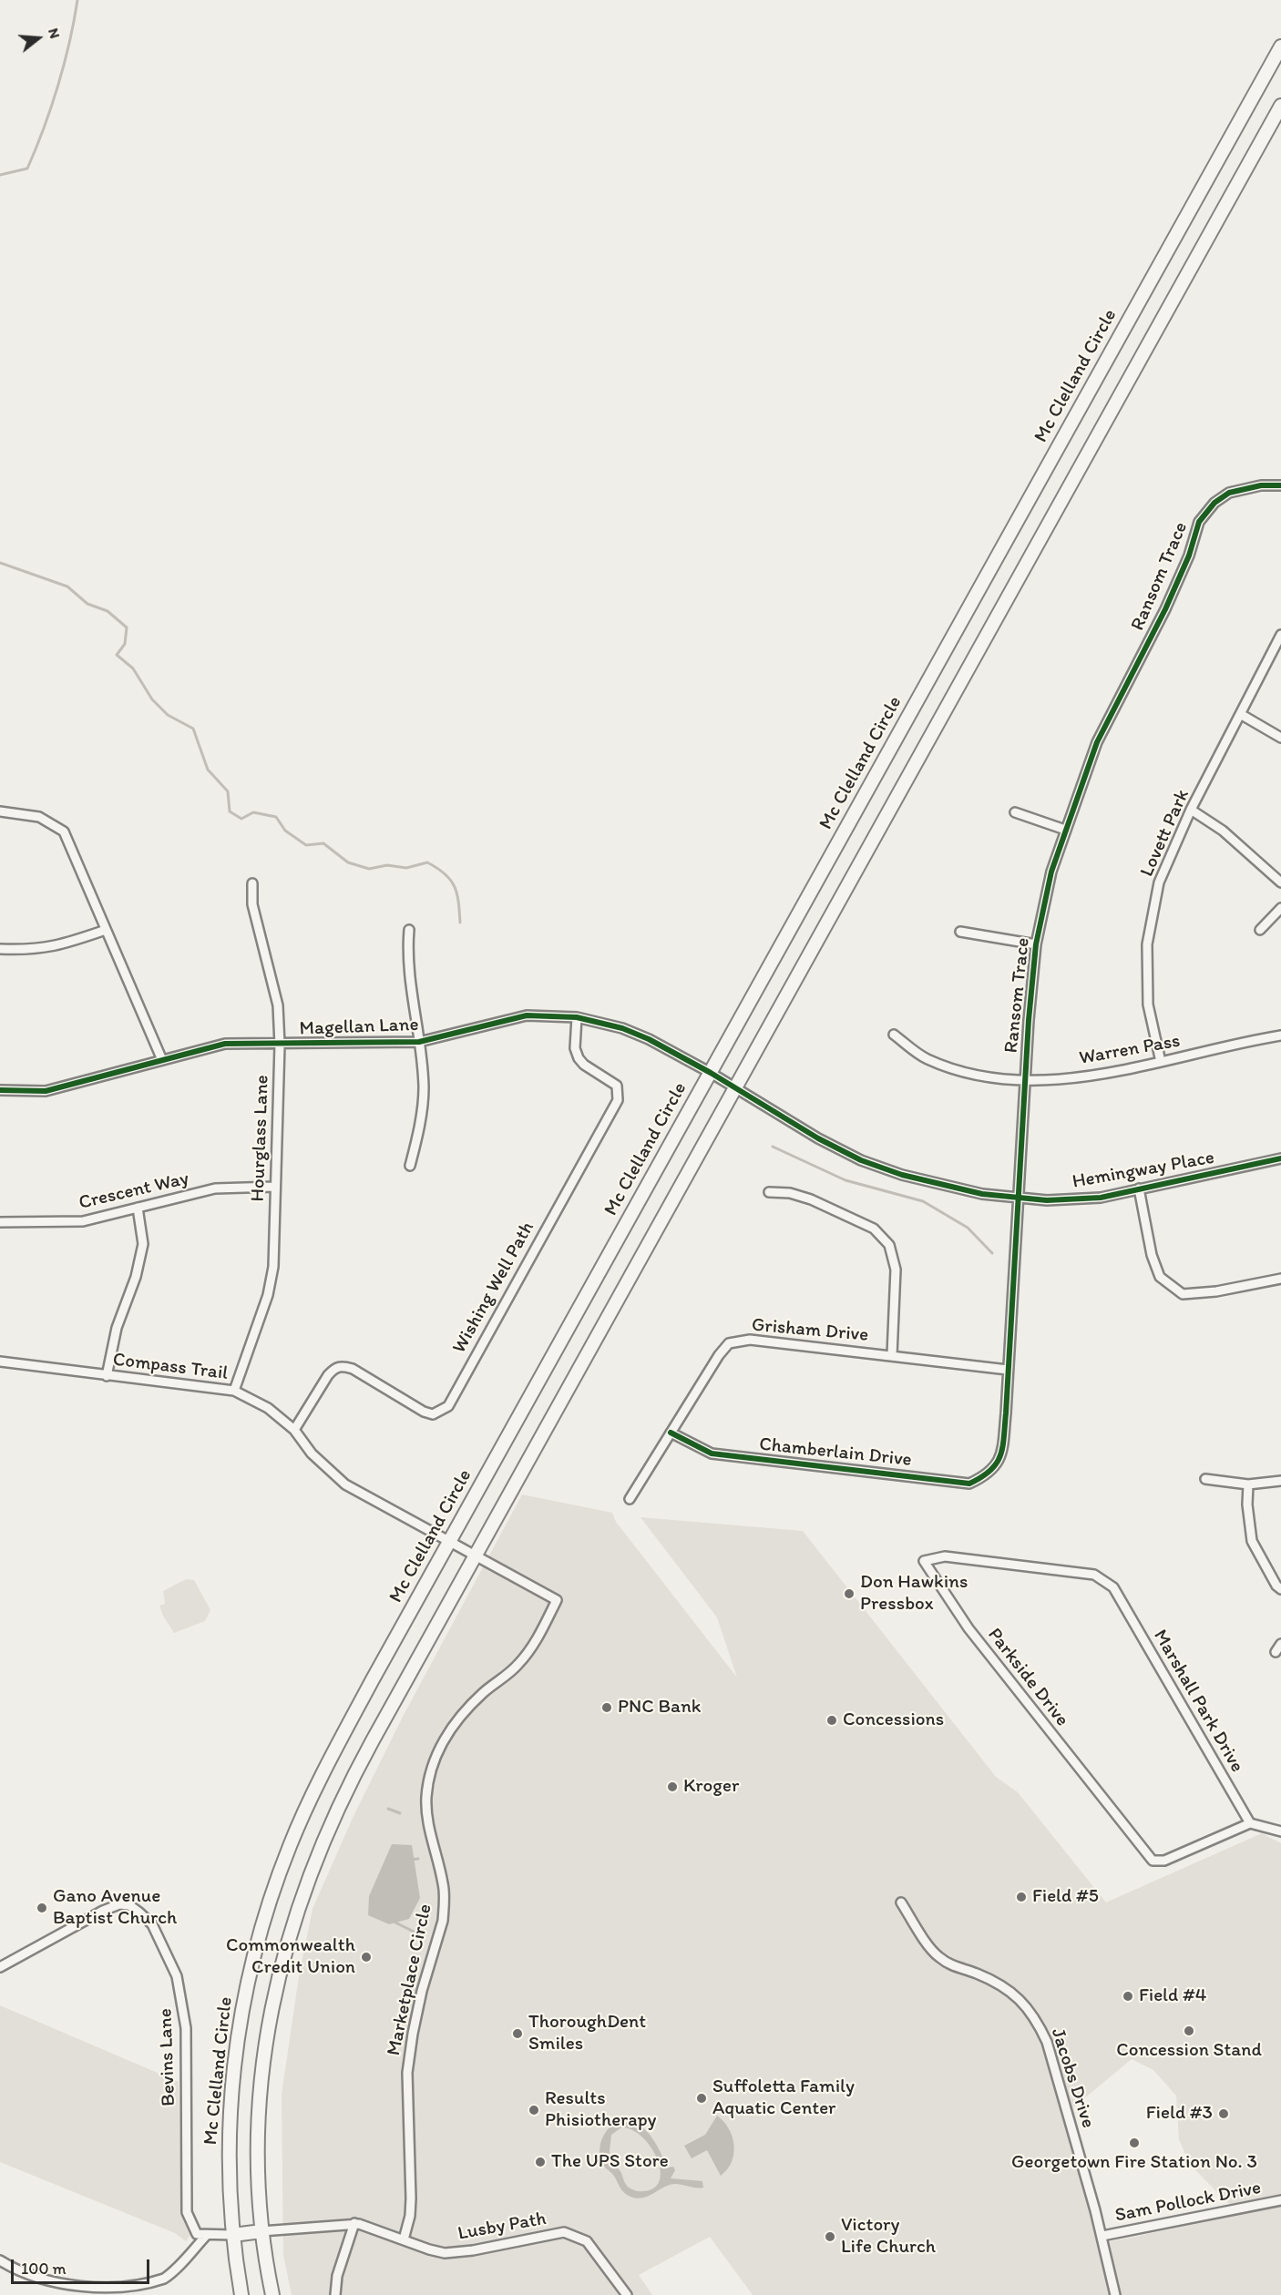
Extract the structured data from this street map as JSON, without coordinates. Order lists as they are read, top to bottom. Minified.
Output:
{"streets":{"highway":["Mc Clelland Circle"],"street":["Ransom Trace","Lovett Park","Magellan Lane","Warren Pass","Hourglass Lane","Hemingway Place","Crescent Way","Wishing Well Path","Grisham Drive","Compass Trail","Chamberlain Drive","Parkside Drive","Marshall Park Drive","Marketplace Circle","Bevins Lane","Jacobs Drive","Sam Pollock Drive","Lusby Path"]},"crossings":[["Mc Clelland Circle","Magellan Lane"],["Mc Clelland Circle","Hemingway Place"],["Mc Clelland Circle","Compass Trail"],["Mc Clelland Circle","Marketplace Circle"],["Ransom Trace","Warren Pass"],["Ransom Trace","Hemingway Place"],["Ransom Trace","Grisham Drive"],["Ransom Trace","Chamberlain Drive"],["Lovett Park","Warren Pass"],["Magellan Lane","Hourglass Lane"],["Magellan Lane","Hemingway Place"],["Magellan Lane","Wishing Well Path"],["Hourglass Lane","Crescent Way"],["Hourglass Lane","Compass Trail"],["Wishing Well Path","Compass Trail"],["Grisham Drive","Chamberlain Drive"],["Compass Trail","Marketplace Circle"],["Parkside Drive","Marshall Park Drive"],["Marketplace Circle","Lusby Path"],["Jacobs Drive","Sam Pollock Drive"]],"places":["Don Hawkins Pressbox","PNC Bank","Concessions","Kroger","Field #5","Gano Avenue Baptist Church","Commonwealth Credit Union","Field #4","Concession Stand","ThoroughDent Smiles","Suffoletta Family Aquatic Center","Results Phisiotherapy","Field #3","Georgetown Fire Station No. 3","The UPS Store","Victory Life Church"],"scale_bar":"100 m","north":"right"}
